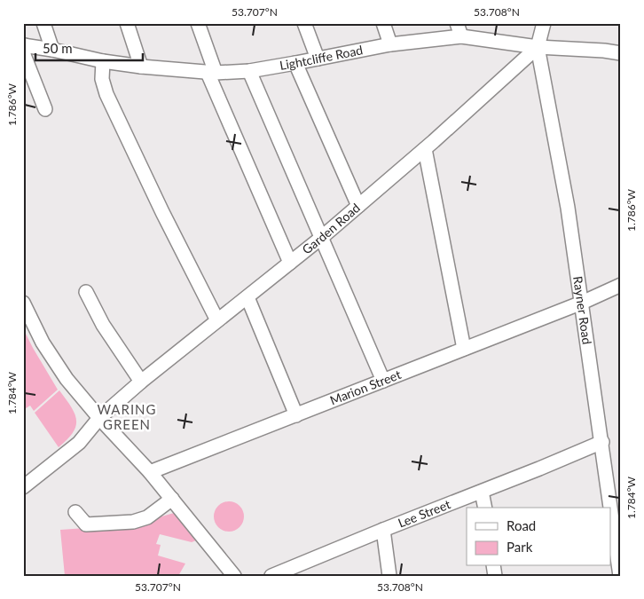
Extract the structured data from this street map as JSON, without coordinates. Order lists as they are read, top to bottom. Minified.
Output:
{"streets":{"street":["Lightcliffe Road","Garden Road","Rayner Road","Marion Street","Lee Street"]},"crossings":[["Lightcliffe Road","Garden Road"],["Lightcliffe Road","Rayner Road"],["Garden Road","Rayner Road"],["Rayner Road","Marion Street"],["Rayner Road","Lee Street"]],"districts":["WARING GREEN"],"legend":["Road","Park"],"scale_bar":"50 m","coordinates":["53.707°N","53.708°N","1.786°W","1.784°W"]}
